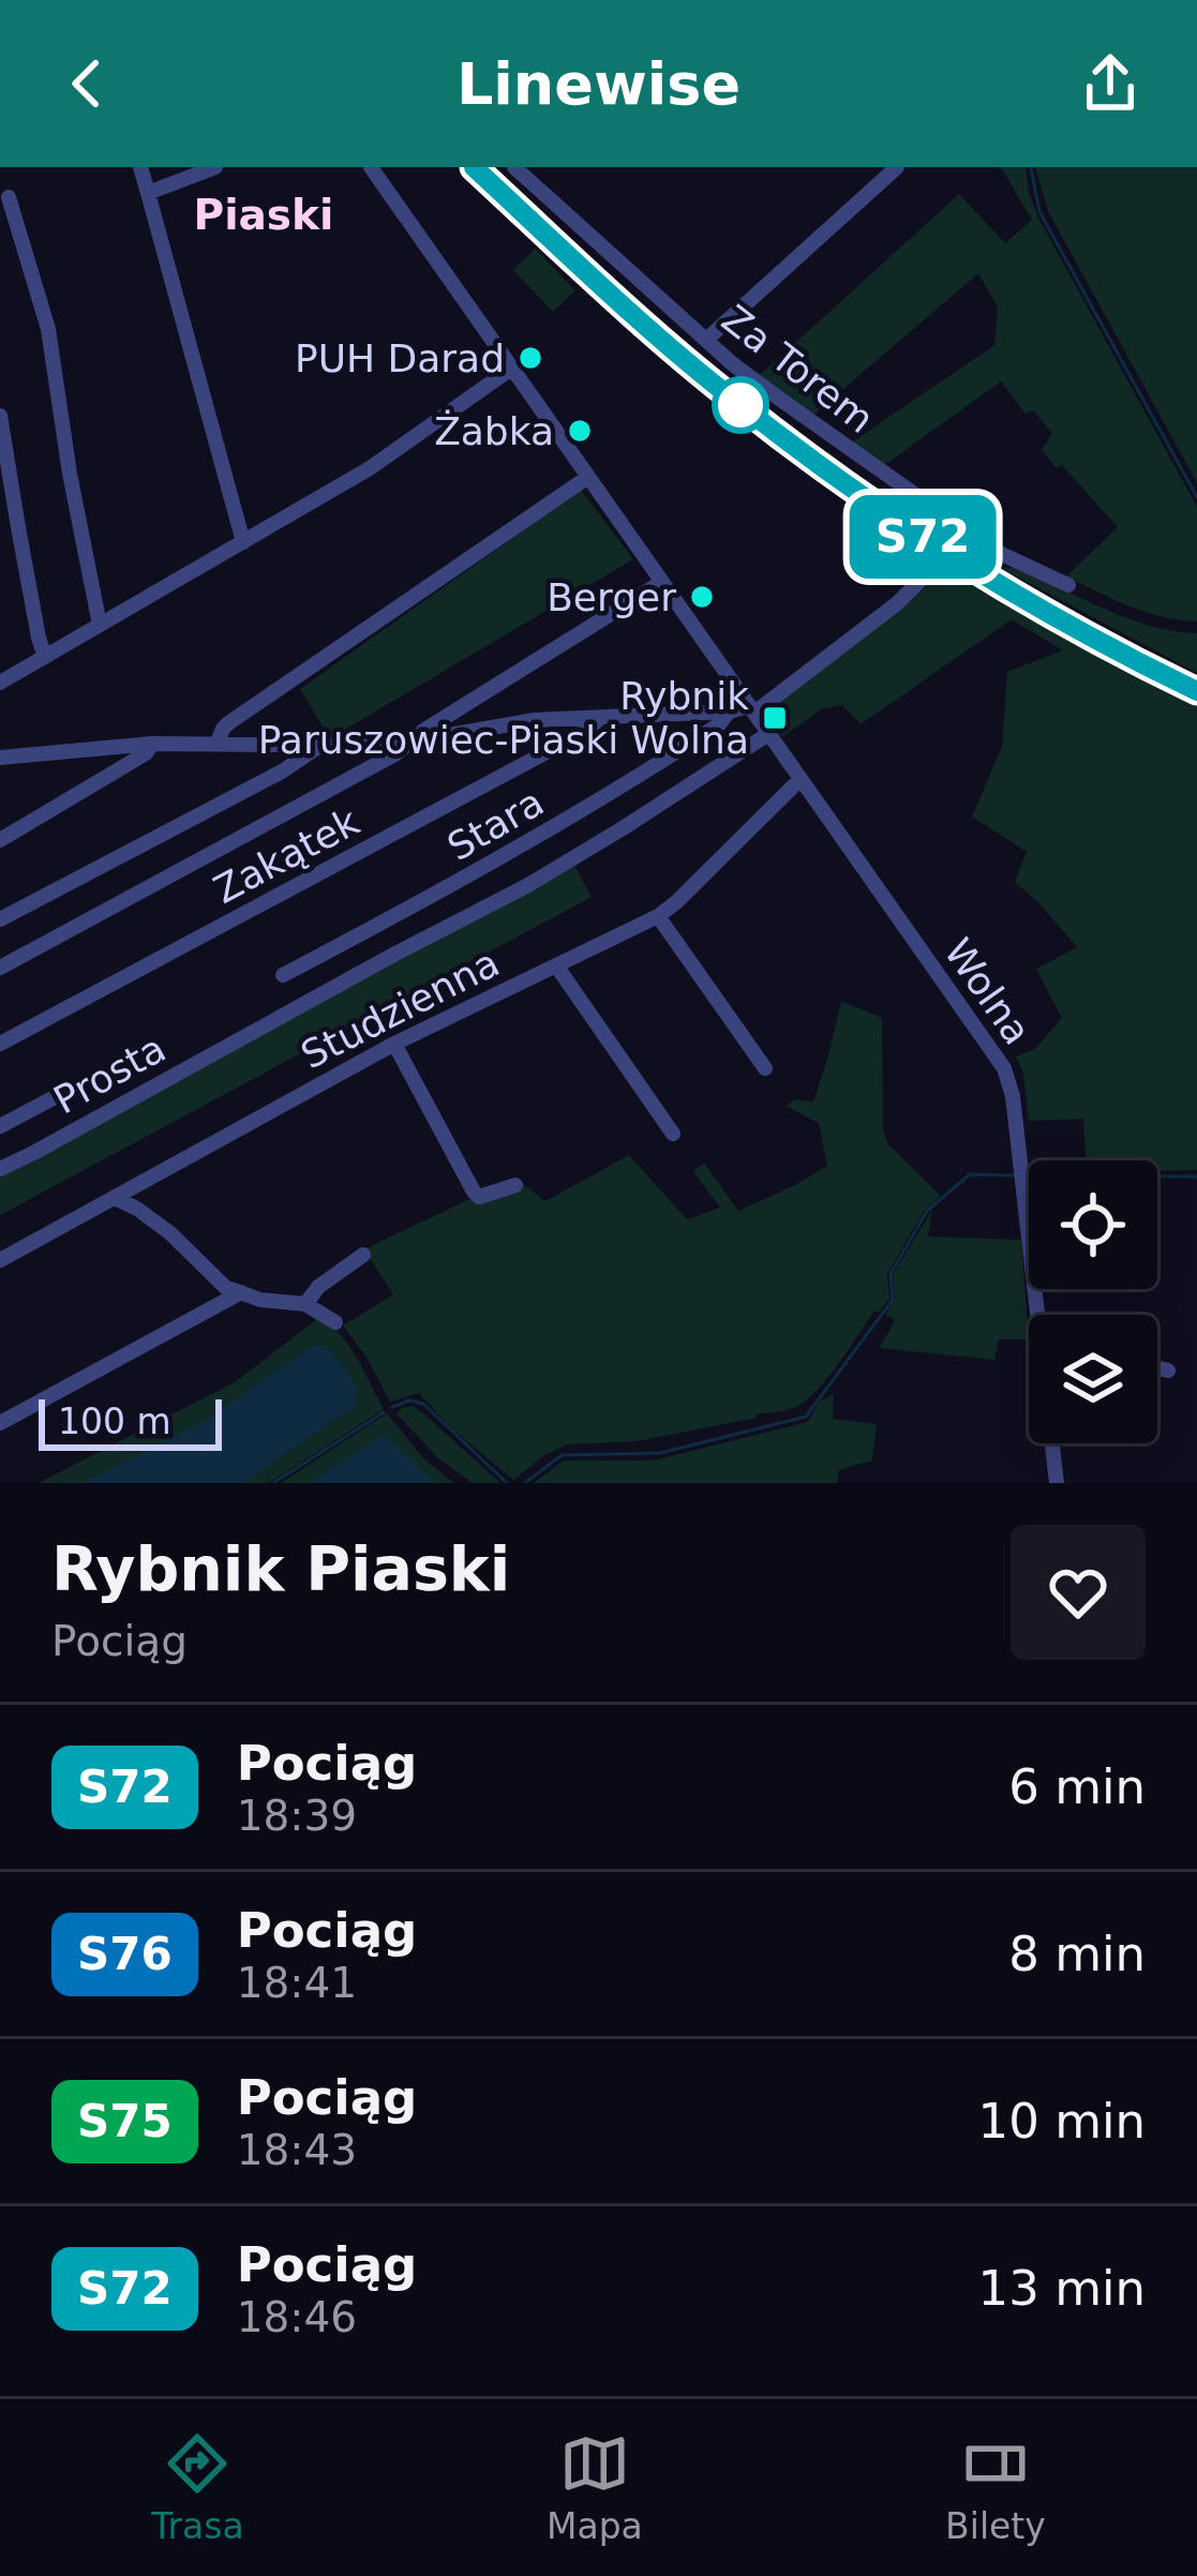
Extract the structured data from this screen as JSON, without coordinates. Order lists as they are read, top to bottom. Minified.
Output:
{"streets":{"street":["Za Torem","Stara","Zakątek","Wolna","Studzienna","Prosta"]},"crossings":[["Stara","Zakątek"],["Stara","Wolna"],["Wolna","Studzienna"],["Wolna","Prosta"]],"districts":["Piaski"],"places":{"other":["PUH Darad","Żabka","Berger"],"transit":["Rybnik Paruszowiec-Piaski Wolna"]},"scale_bar":"100 m","page":{"header":"Linewise","on_map":"S72","scale":"100 m","heading":["Rybnik Piaski","Pociąg"],"list":[{"mark":"S72","name":"Pociąg","note":"18:39","value":"6 min"},{"mark":"S76","name":"Pociąg","note":"18:41","value":"8 min"},{"mark":"S75","name":"Pociąg","note":"18:43","value":"10 min"},{"mark":"S72","name":"Pociąg","note":"18:46","value":"13 min"}],"tabs":["Trasa","Mapa","Bilety"]}}
